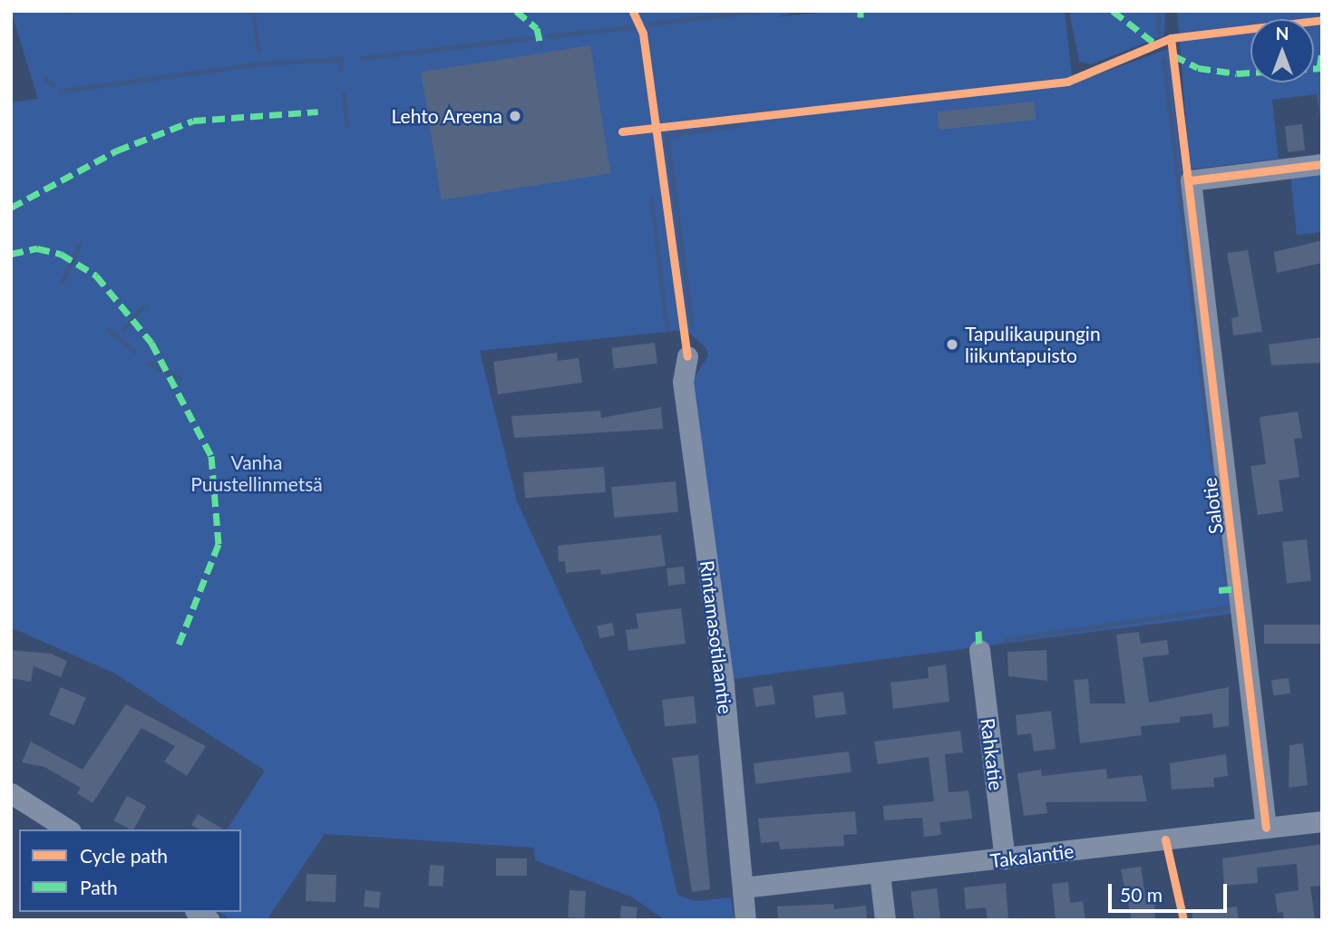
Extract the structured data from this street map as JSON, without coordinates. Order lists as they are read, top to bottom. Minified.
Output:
{"streets":{"street":["Salotie","Rintamasotilaantie","Rahkatie","Takalantie"]},"crossings":[["Salotie","Takalantie"],["Rintamasotilaantie","Takalantie"],["Rahkatie","Takalantie"]],"parks":["Vanha Puustellinmetsä"],"places":["Lehto Areena","Tapulikaupungin liikuntapuisto"],"legend":["Cycle path","Path"],"scale_bar":"50 m","north":"top"}
